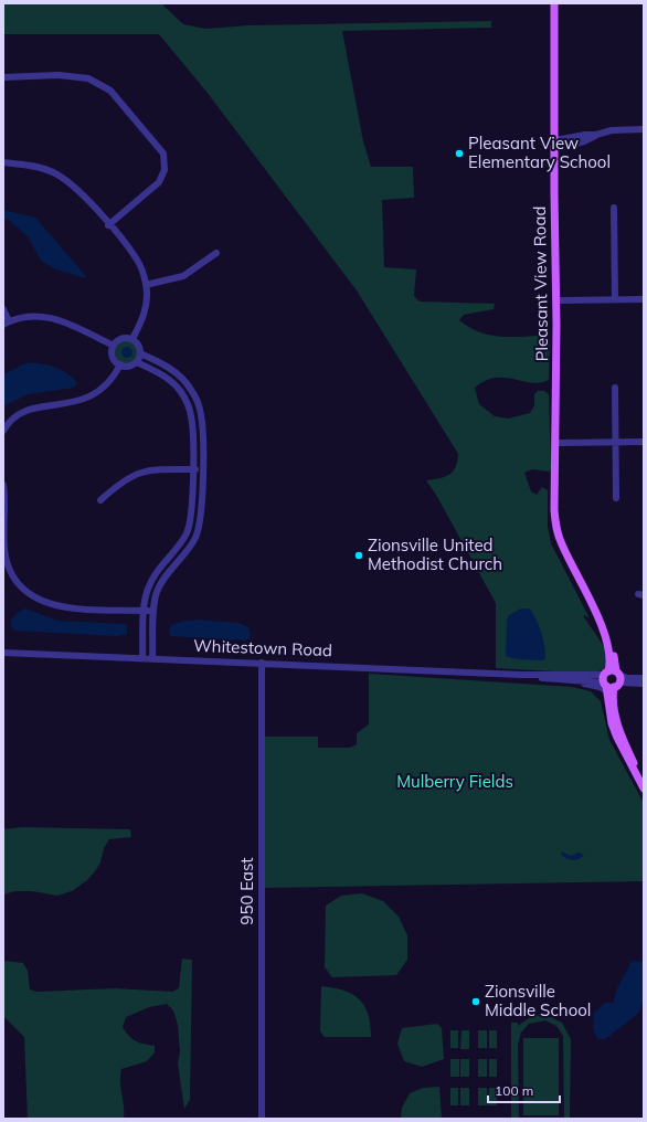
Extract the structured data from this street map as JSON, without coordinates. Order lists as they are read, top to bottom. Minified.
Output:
{"streets":{"main road":["Pleasant View Road"],"street":["Whitestown Road","950 East"]},"crossings":[["Pleasant View Road","Whitestown Road"],["Whitestown Road","950 East"]],"parks":["Mulberry Fields"],"places":["Pleasant View Elementary School","Zionsville United Methodist Church","Zionsville Middle School"],"scale_bar":"100 m"}
